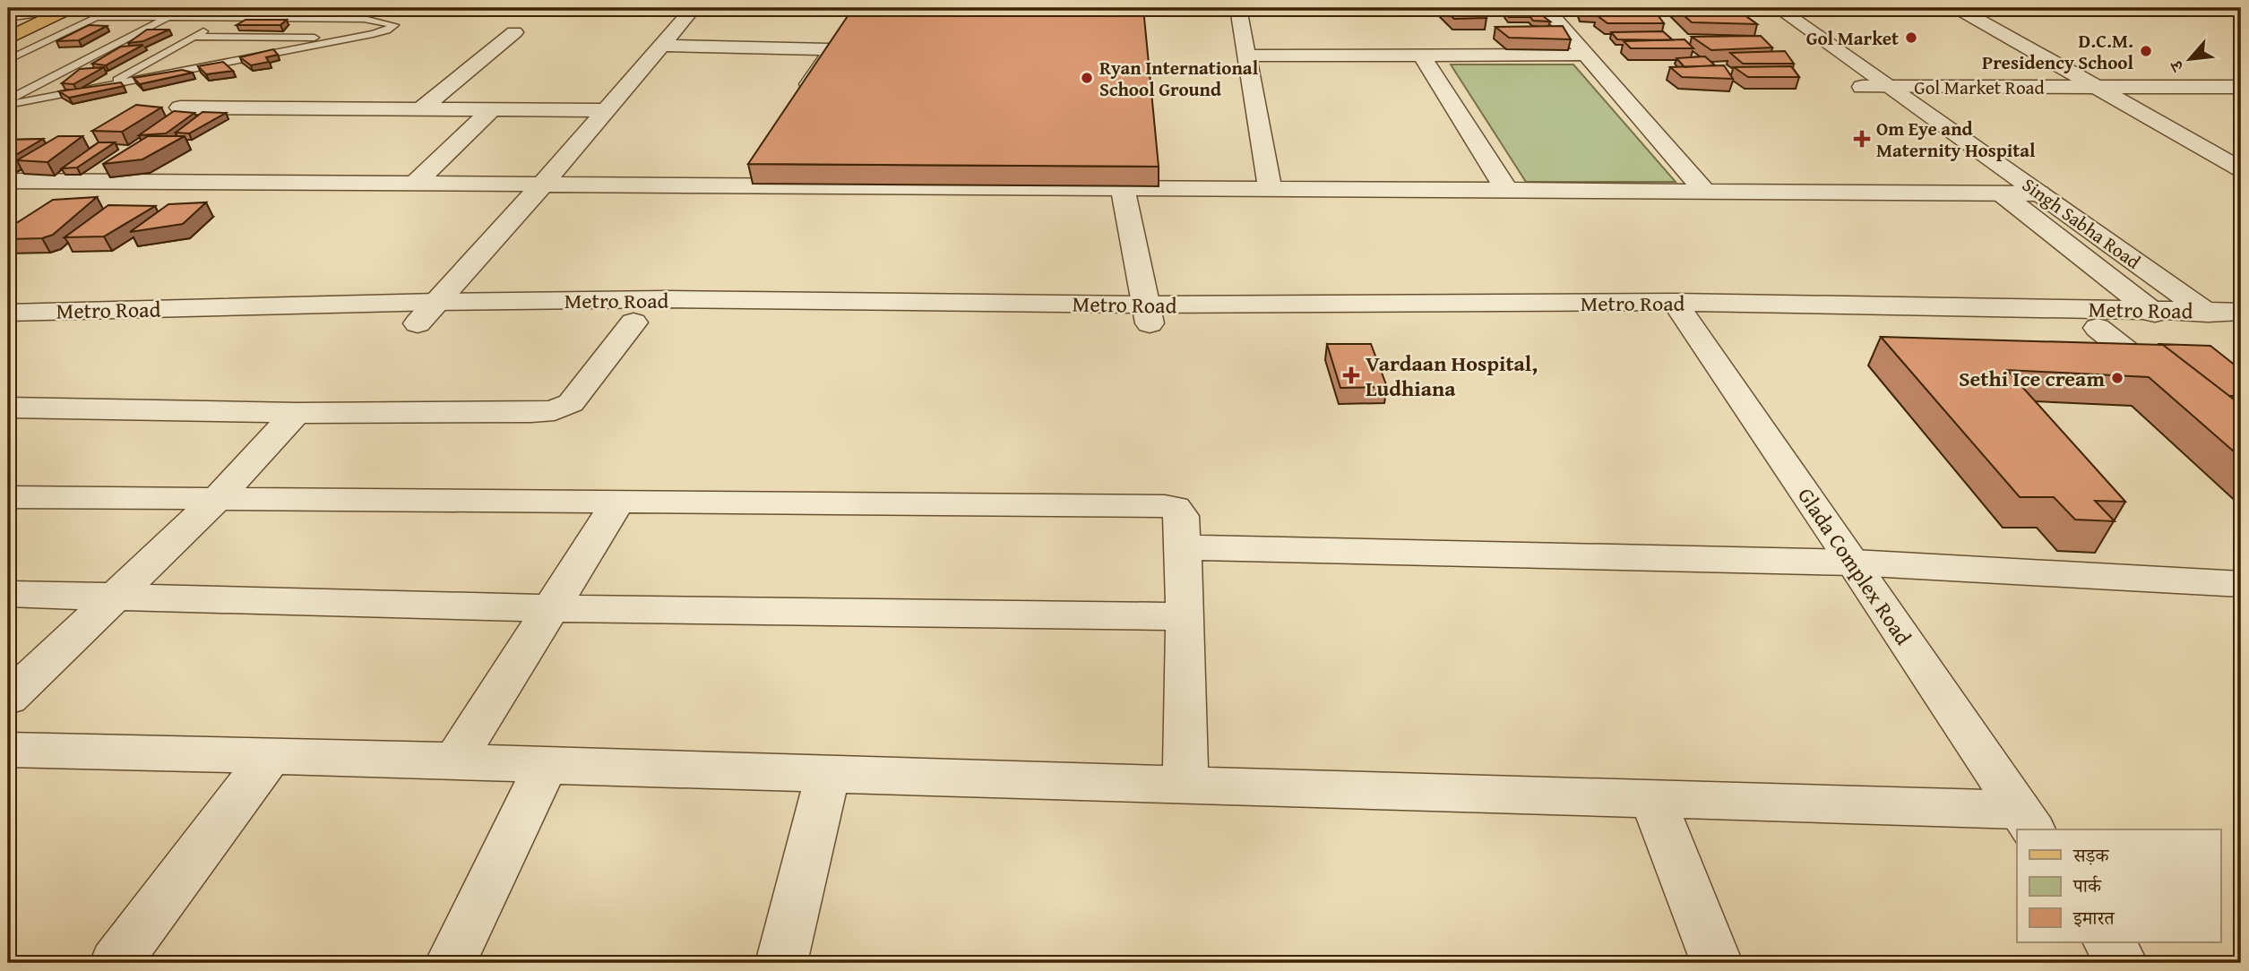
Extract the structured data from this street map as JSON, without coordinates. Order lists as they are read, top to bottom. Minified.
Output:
{"streets":{"street":["Gol Market Road","Singh Sabha Road","Metro Road","Glada Complex Road"]},"crossings":[["Gol Market Road","Singh Sabha Road"],["Singh Sabha Road","Metro Road"],["Metro Road","Glada Complex Road"]],"places":{"other":["Gol Market","D.C.M. Presidency School","Ryan International School Ground","Sethi Ice cream"],"health":["Om Eye and Maternity Hospital","Vardaan Hospital, Ludhiana"]},"legend":["सड़क","पार्क","इमारत"],"north":"bottom left"}
